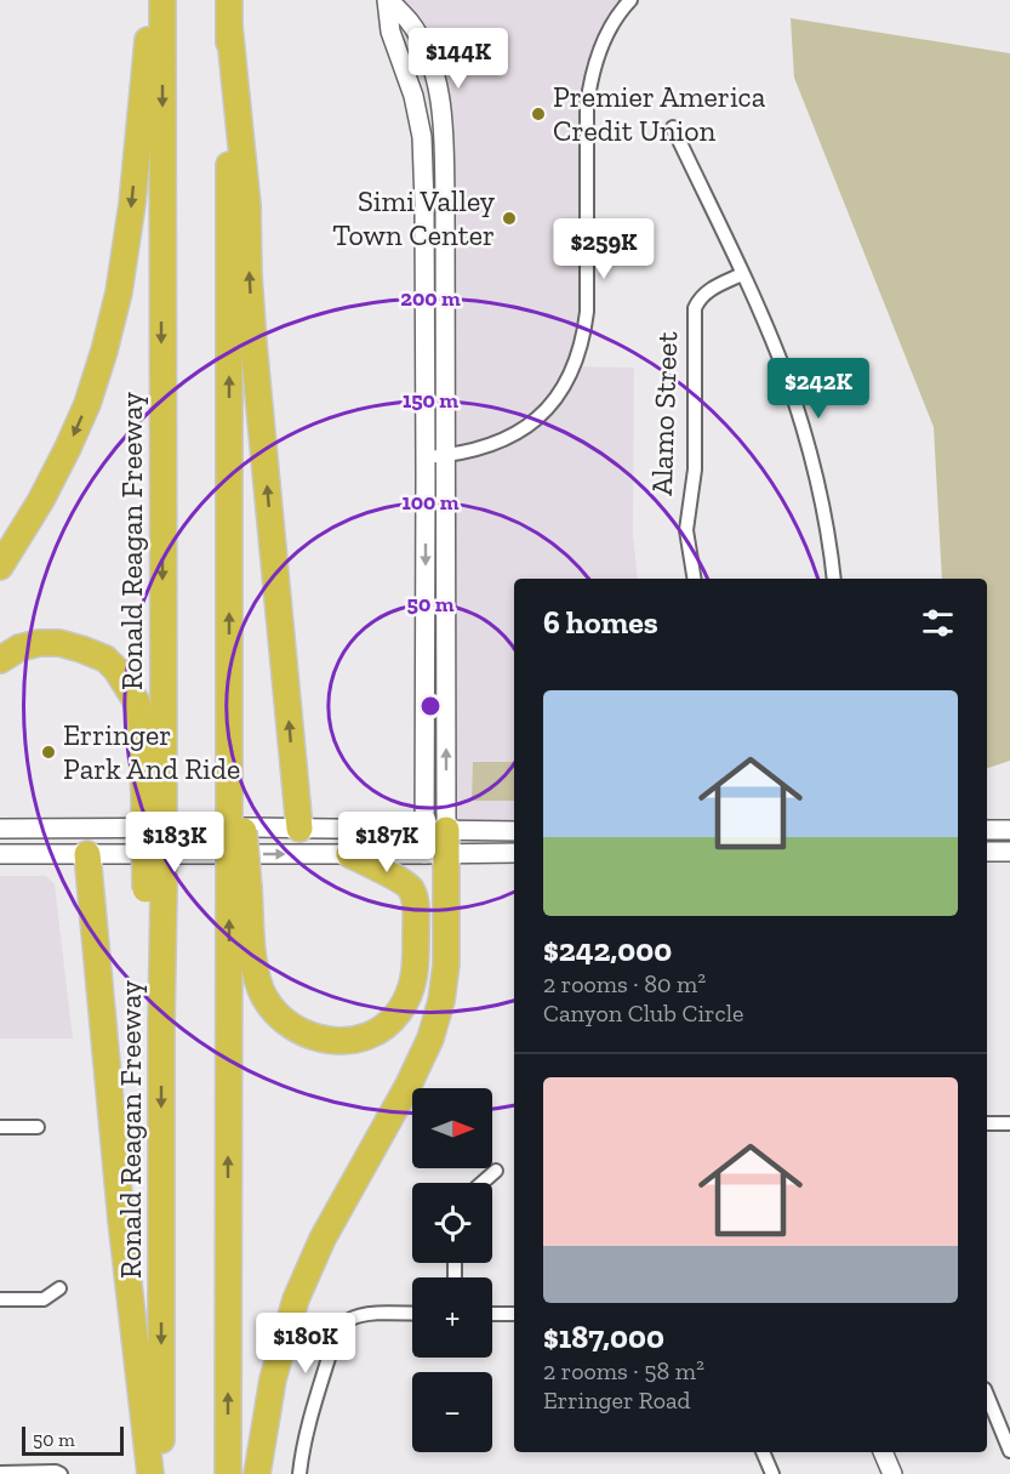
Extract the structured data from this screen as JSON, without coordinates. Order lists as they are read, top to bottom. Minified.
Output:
{"streets":{"highway":["Ronald Reagan Freeway"],"street":["Alamo Street"]},"places":["Premier America Credit Union","Simi Valley Town Center","Erringer Park And Ride"],"scale_bar":"50 m","north":"right","page":{"price":["$144K","$259K","$242K","$183K","$187K","$180K"],"heading":"6 homes","list":[{"name":"$242,000","note":"2 rooms · 80 m² · Canyon Club Circle"},{"name":"$187,000","note":"2 rooms · 58 m² · Erringer Road"}],"map_buttons":["+","−"],"scale":"50 m"},"rings":["200 m","150 m","100 m","50 m"]}
